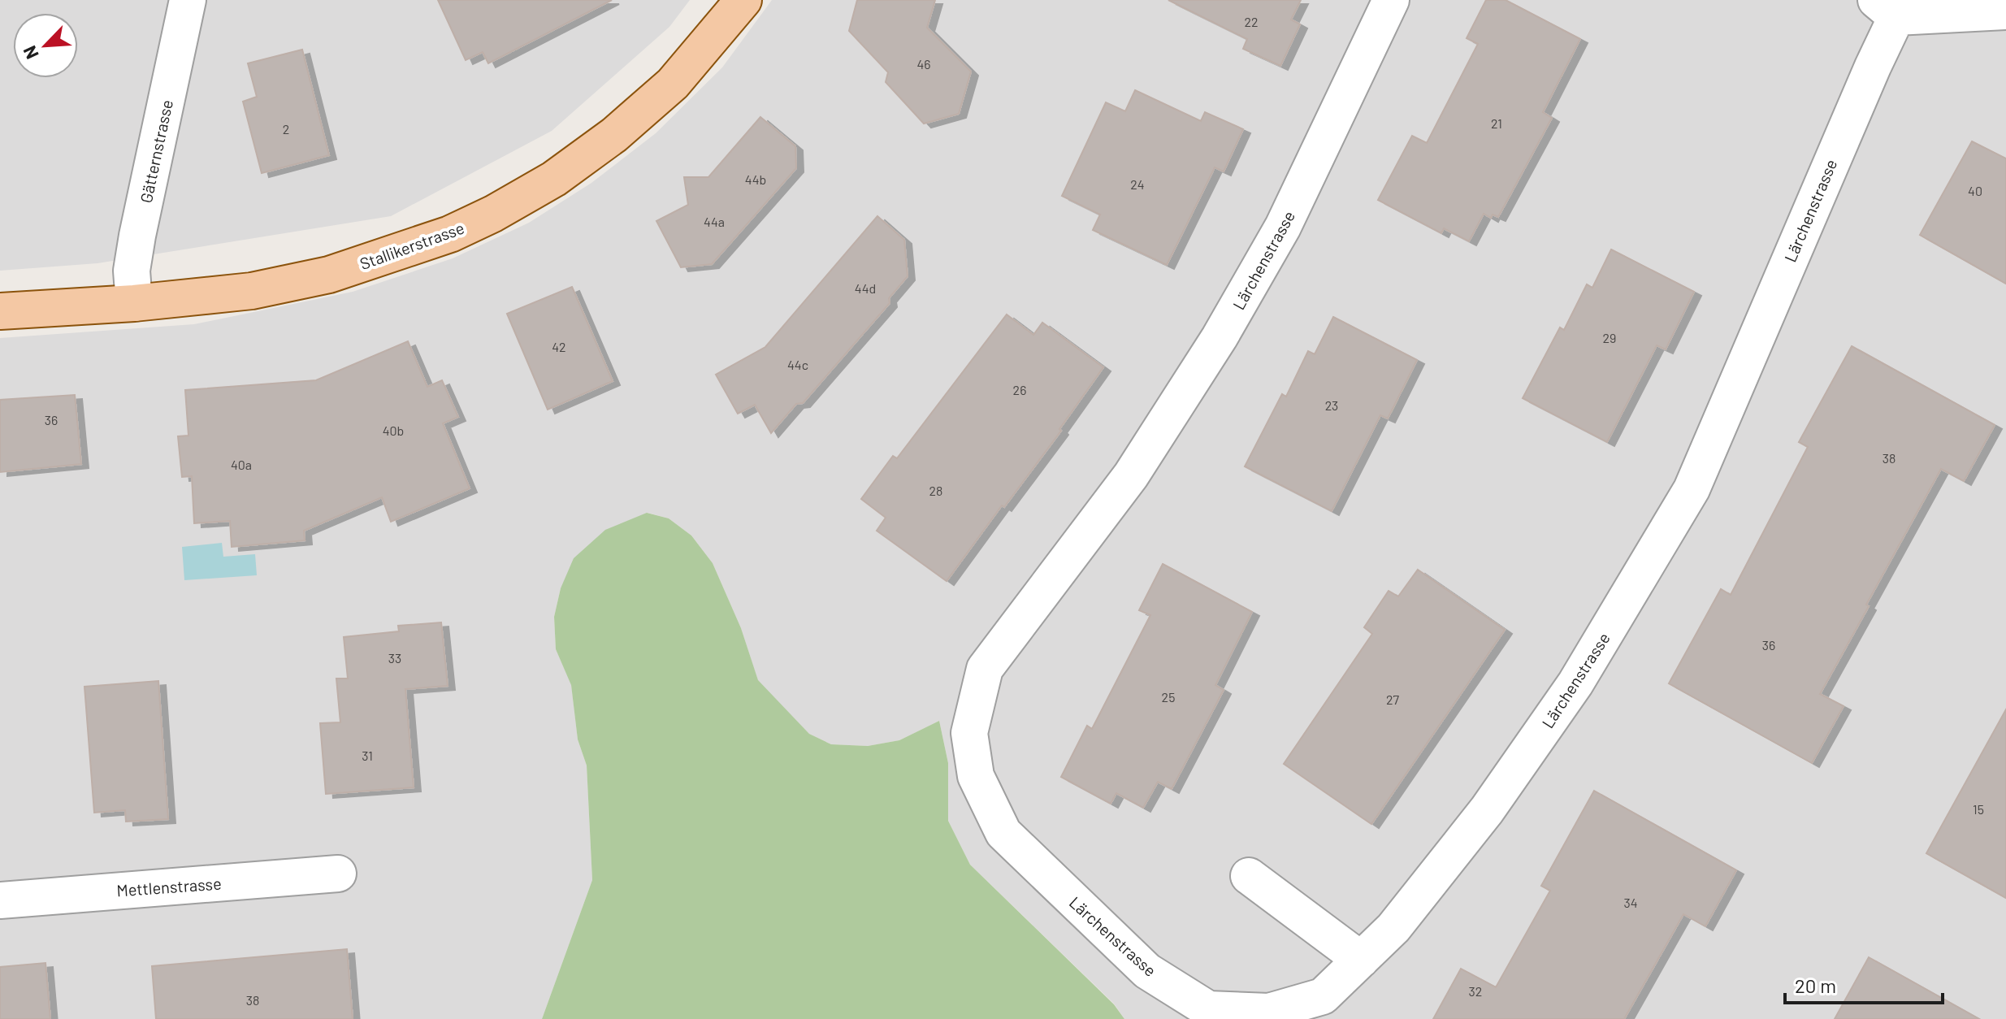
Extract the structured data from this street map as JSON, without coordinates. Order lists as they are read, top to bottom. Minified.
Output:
{"streets":{"main road":["Stallikerstrasse"],"street":["Gätternstrasse","Lärchenstrasse","Mettlenstrasse"]},"crossings":[["Gätternstrasse","Stallikerstrasse"]],"house_numbers":["22","46","21","2","44b","24","40","44a","44d","29","42","44c","26","23","36","40b","38","40a","28","36","33","25","27","31","15","34","32","38"],"scale_bar":"20 m","north":"bottom left"}
